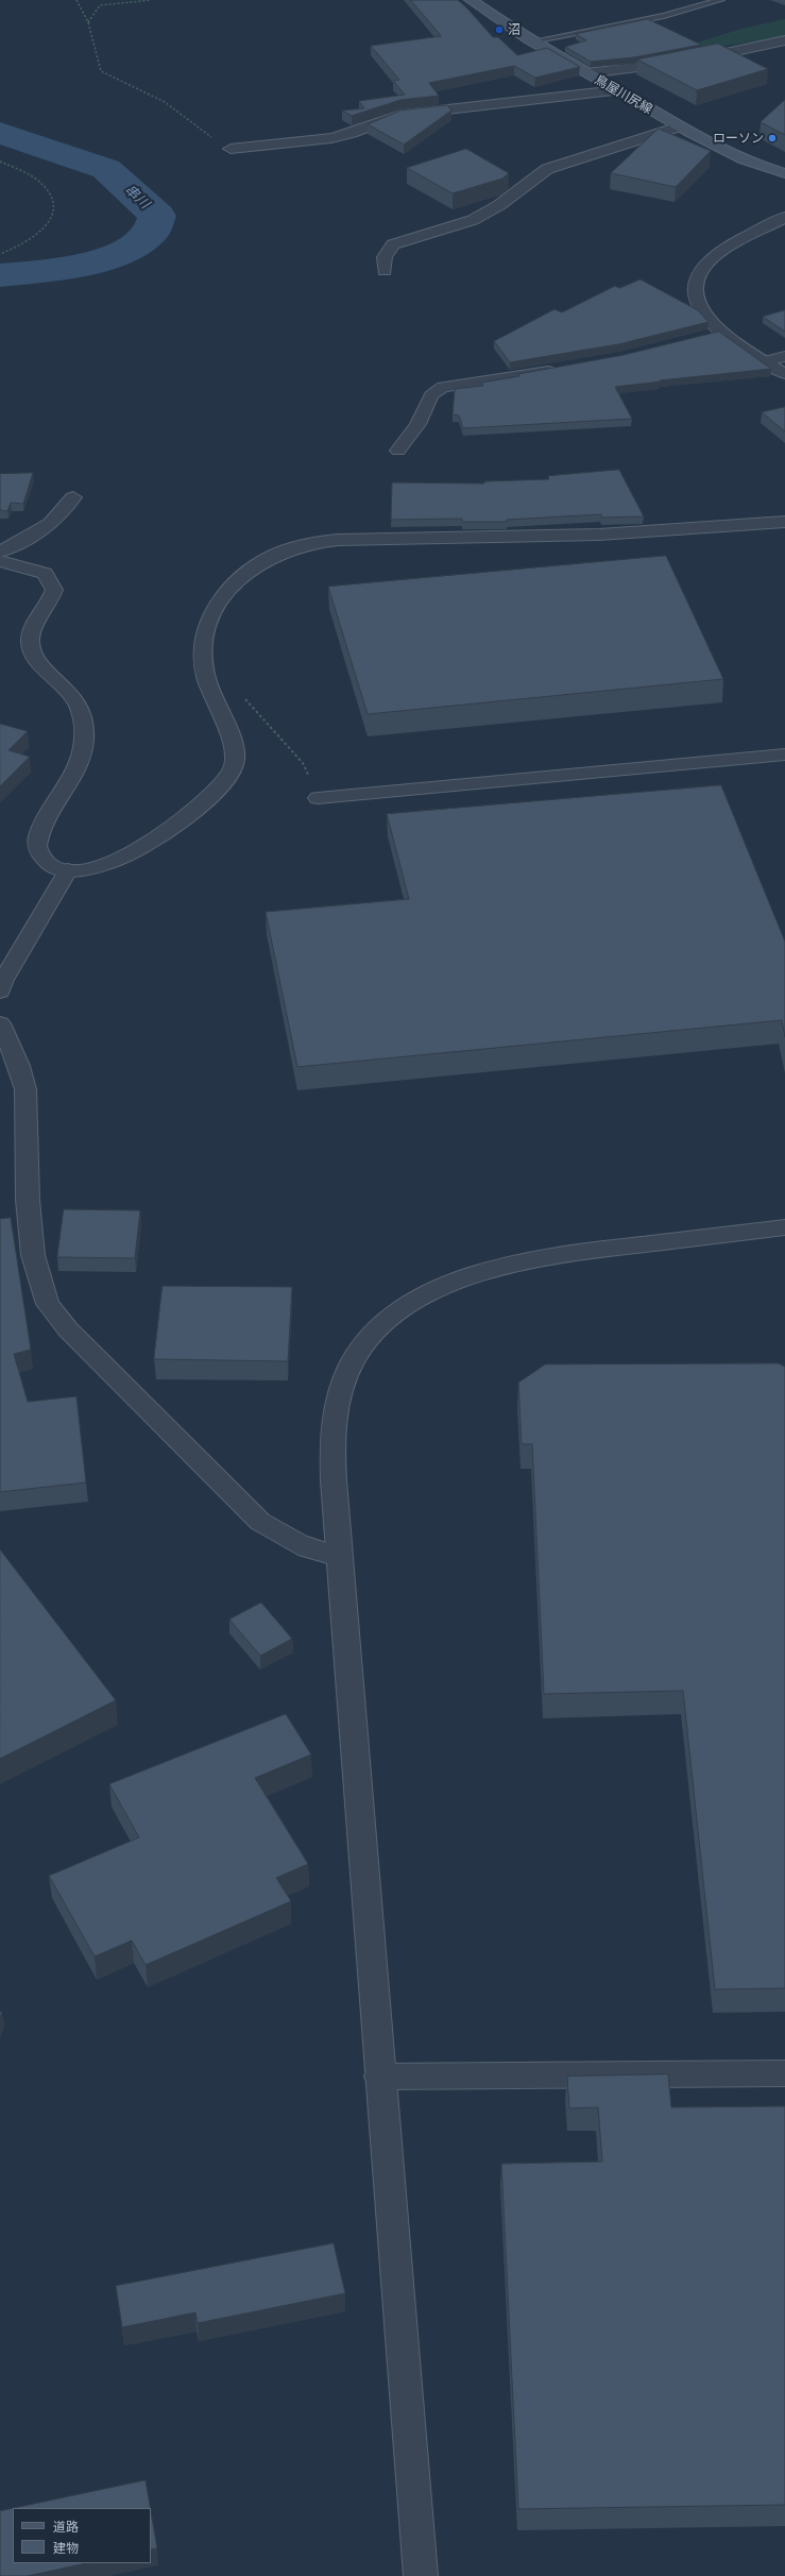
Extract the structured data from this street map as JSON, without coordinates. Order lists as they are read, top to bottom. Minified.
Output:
{"streets":{"main road":["鳥屋川尻線"]},"water":["串川"],"places":["沼","ローソン"],"legend":["道路","建物"]}
